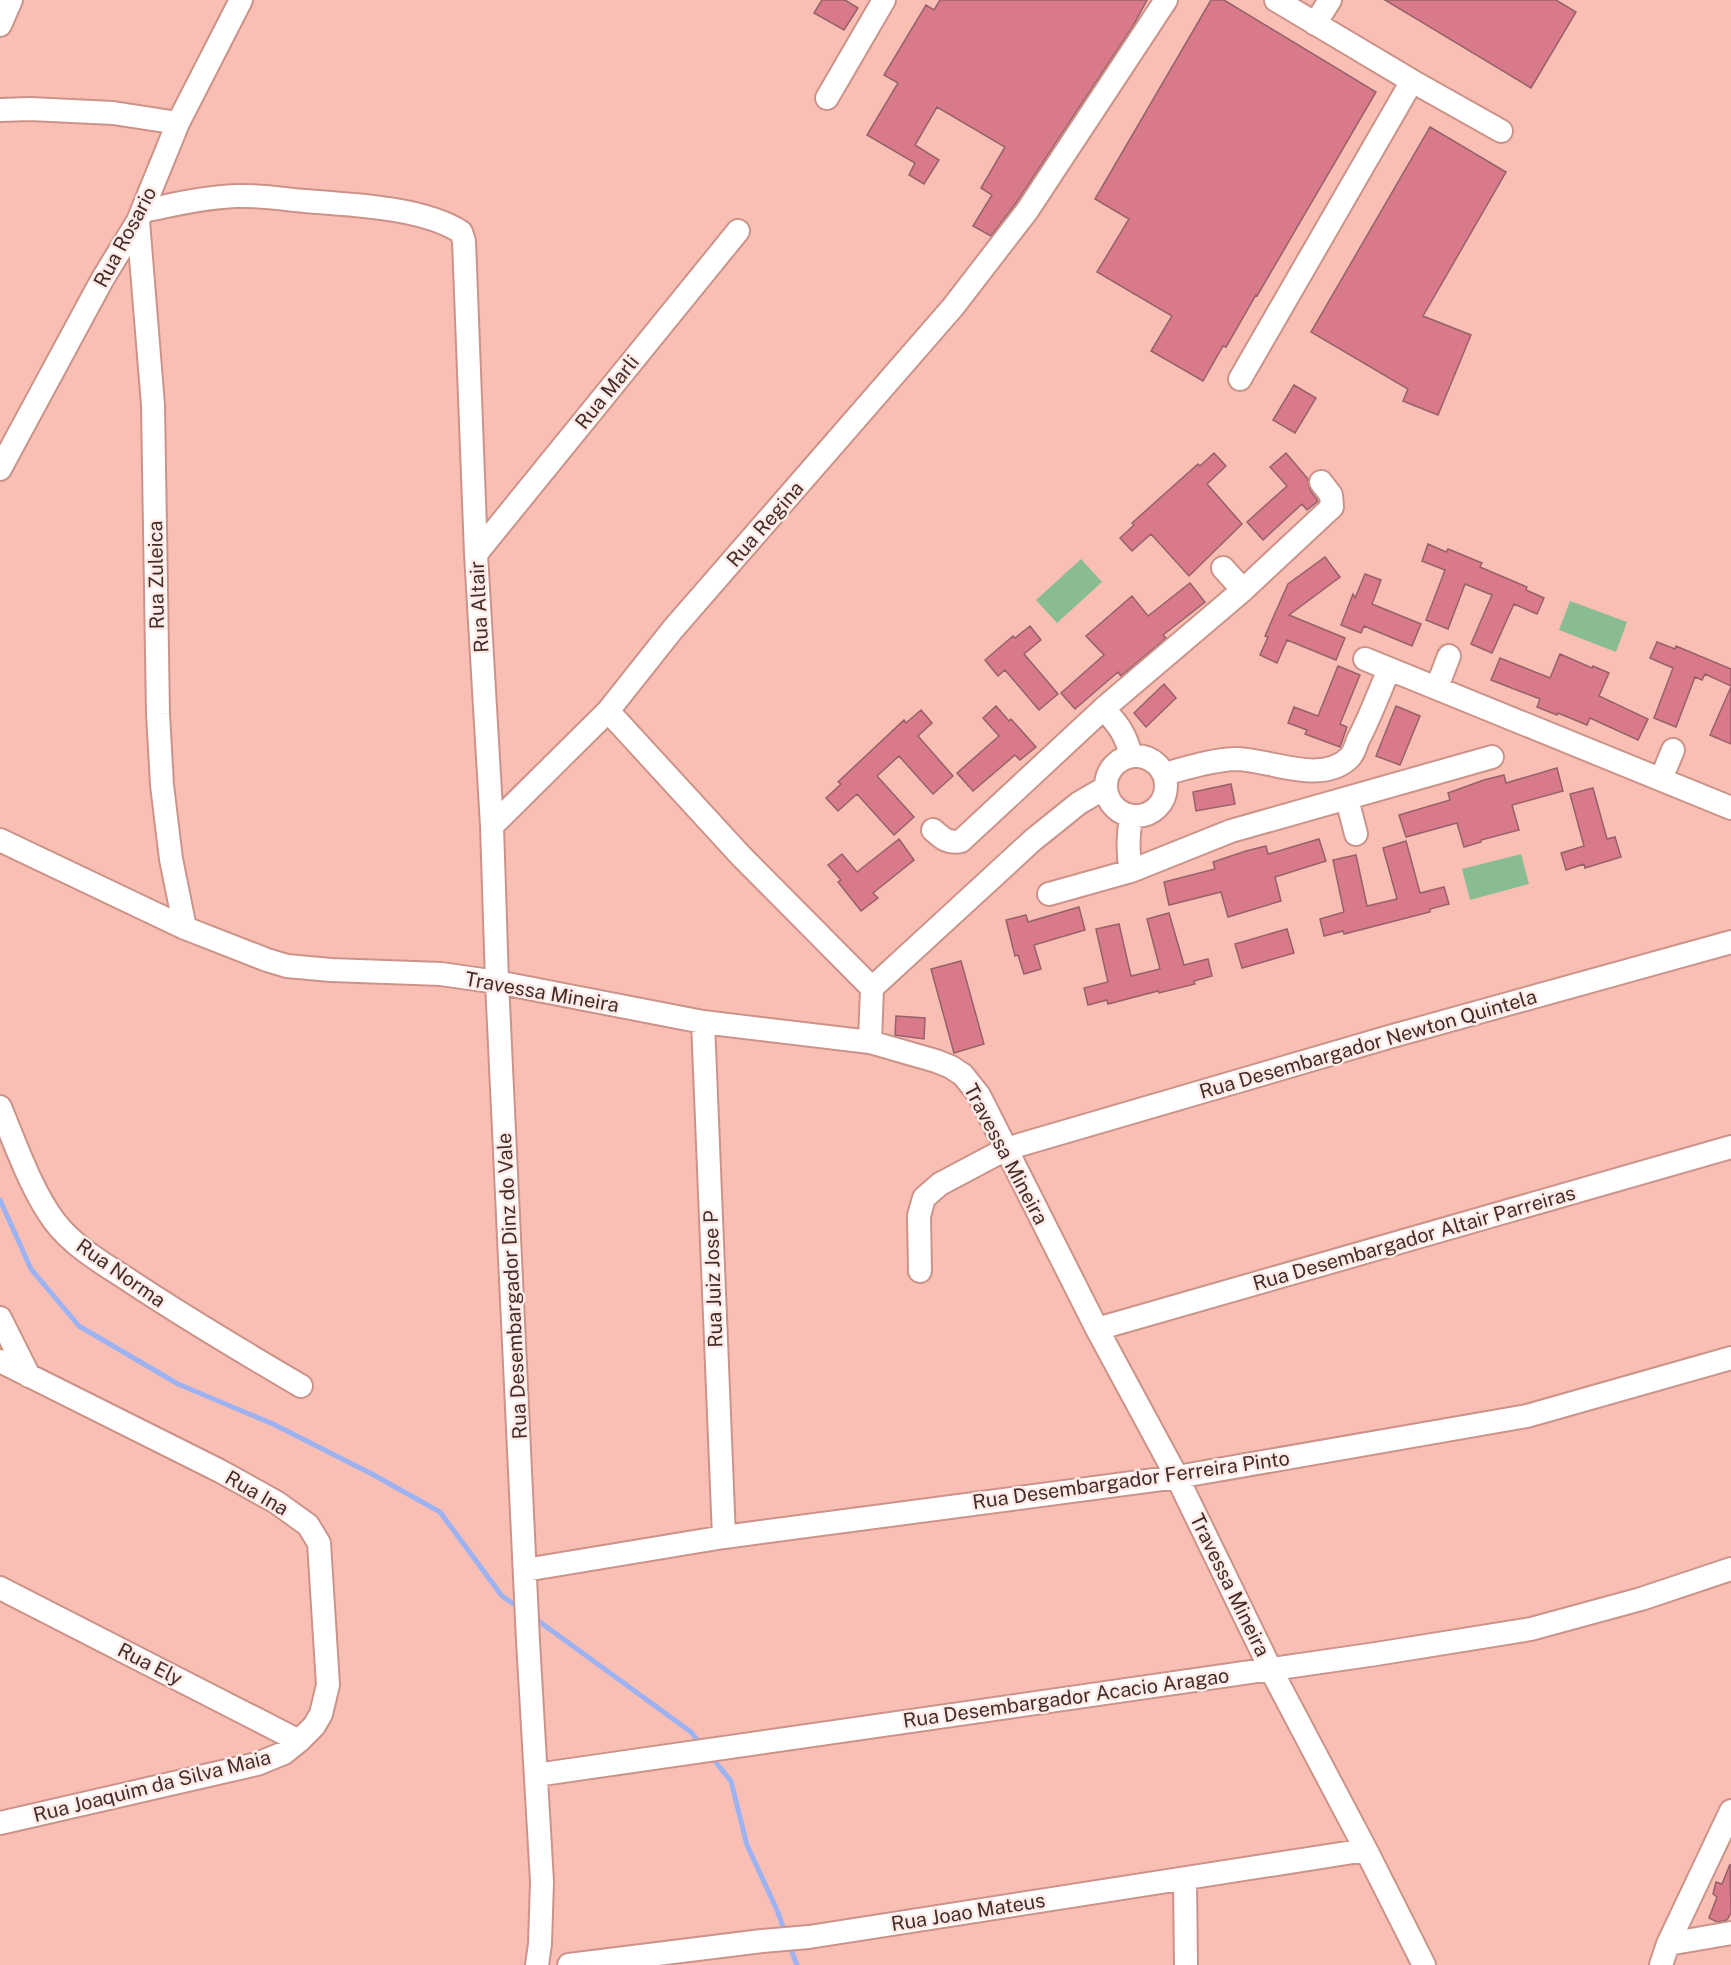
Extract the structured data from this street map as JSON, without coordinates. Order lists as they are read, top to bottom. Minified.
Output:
{"streets":{"street":["Rua Rosario","Rua Marli","Rua Regina","Rua Zuleica","Rua Altair","Travessa Mineira","Rua Desembargador Newton Quintela","Rua Desembargador Altair Parreiras","Rua Norma","Rua Juiz Jose P","Rua Desembargador Dinz do Vale","Rua Desembargador Ferreira Pinto","Rua Ina","Rua Ely","Rua Desembargador Acacio Aragao","Rua Joaquim da Silva Maia","Rua Joao Mateus"]},"crossings":[["Rua Rosario","Rua Zuleica"],["Rua Rosario","Rua Altair"],["Rua Marli","Rua Altair"],["Rua Regina","Rua Altair"],["Rua Zuleica","Rua Altair"],["Rua Zuleica","Travessa Mineira"],["Rua Altair","Travessa Mineira"],["Rua Altair","Rua Desembargador Dinz do Vale"],["Travessa Mineira","Rua Desembargador Newton Quintela"],["Travessa Mineira","Rua Desembargador Altair Parreiras"],["Travessa Mineira","Rua Juiz Jose P"],["Travessa Mineira","Rua Desembargador Dinz do Vale"],["Travessa Mineira","Rua Desembargador Ferreira Pinto"],["Travessa Mineira","Rua Desembargador Acacio Aragao"],["Travessa Mineira","Rua Joao Mateus"],["Rua Juiz Jose P","Rua Desembargador Ferreira Pinto"],["Rua Desembargador Dinz do Vale","Rua Desembargador Ferreira Pinto"],["Rua Desembargador Dinz do Vale","Rua Desembargador Acacio Aragao"],["Rua Ina","Rua Ely"],["Rua Ina","Rua Joaquim da Silva Maia"],["Rua Ely","Rua Joaquim da Silva Maia"]]}
